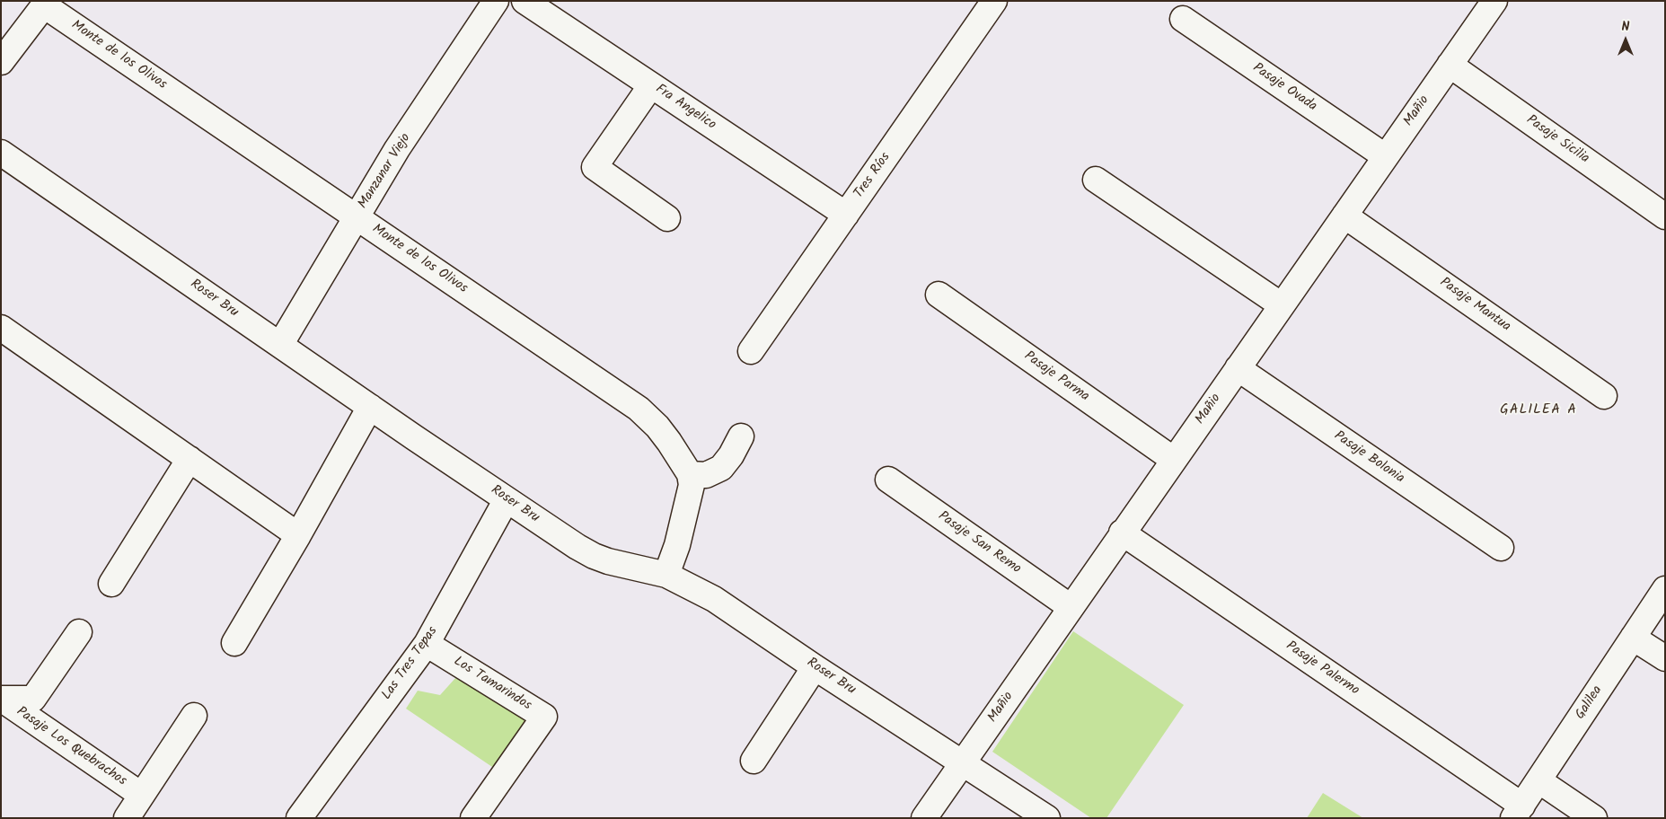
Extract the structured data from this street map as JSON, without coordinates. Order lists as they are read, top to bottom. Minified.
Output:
{"streets":{"street":["Monte de los Olivos","Pasaje Ovada","Fra Angelico","Mañio","Pasaje Sicilia","Manzanar Viejo","Tres Ríos","Roser Bru","Pasaje Mantua","Pasaje Parma","Pasaje Bolonia","Pasaje San Remo","Las Tres Tepas","Pasaje Palermo","Los Tamarindos","Galilea","Pasaje Los Quebrachos"]},"crossings":[["Monte de los Olivos","Manzanar Viejo"],["Pasaje Ovada","Mañio"],["Fra Angelico","Tres Ríos"],["Mañio","Pasaje Sicilia"],["Mañio","Roser Bru"],["Mañio","Pasaje Mantua"],["Mañio","Pasaje Parma"],["Mañio","Pasaje Bolonia"],["Mañio","Pasaje San Remo"],["Mañio","Pasaje Palermo"],["Manzanar Viejo","Roser Bru"],["Roser Bru","Las Tres Tepas"],["Las Tres Tepas","Los Tamarindos"],["Pasaje Palermo","Galilea"]],"districts":["GALILEA A"],"north":"top"}
